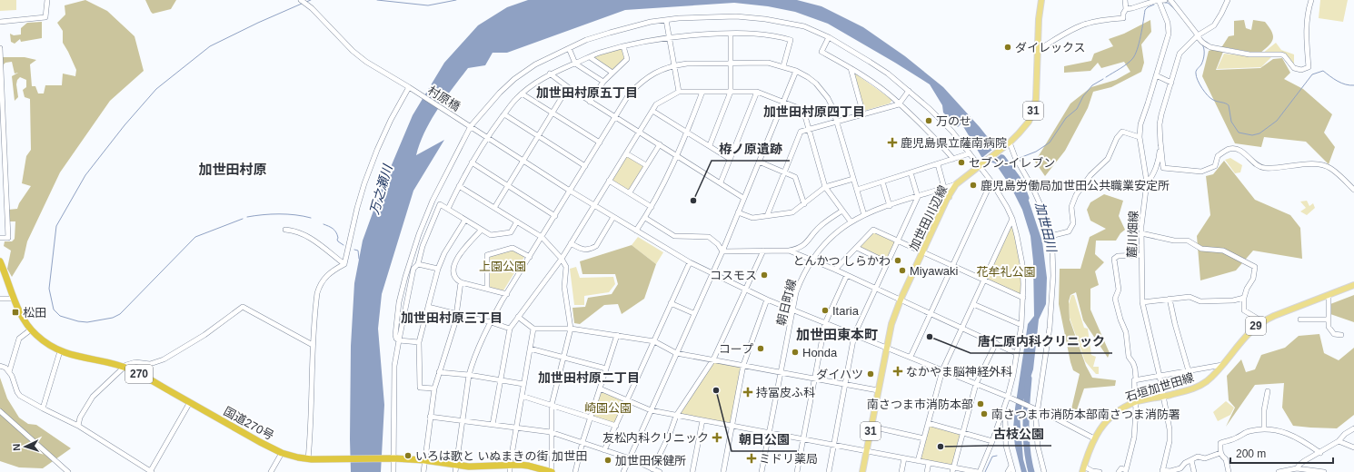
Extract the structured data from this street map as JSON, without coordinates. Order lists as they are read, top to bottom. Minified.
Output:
{"streets":{"highway":["270","国道270号"],"main road":["31","加世田川辺線","29","石垣加世田線"],"street":["村原橋","麓川畑線","朝日町線"]},"crossings":[["村原橋","加世田川辺線"],["村原橋","朝日町線"],["村原橋","石垣加世田線"],["加世田川辺線","朝日町線"],["麓川畑線","石垣加世田線"]],"districts":["加世田村原五丁目","加世田村原四丁目","加世田村原","加世田村原三丁目","加世田東本町","加世田村原二丁目"],"water":["万之瀬川","加世田川"],"parks":["上園公園","花牟礼公園","崎園公園"],"places":{"other":["ダイレックス","万のせ","セブン-イレブン","鹿児島労働局加世田公共職業安定所","栫ノ原遺跡","とんかつ しらかわ","Miyawaki","コスモス","Itaria","唐仁原内科クリニック","コープ","Honda","ダイハツ","朝日公園","南さつま市消防本部","南さつま市消防本部南さつま消防署","古枝公園","いろは歌と いぬまきの街 加世田","加世田保健所"],"health":["鹿児島県立薩南病院","なかやま脳神経外科","持冨皮ふ科","友松内科クリニック","ミドリ薬局"],"transit":["松田"]},"scale_bar":"200 m","north":"left"}
